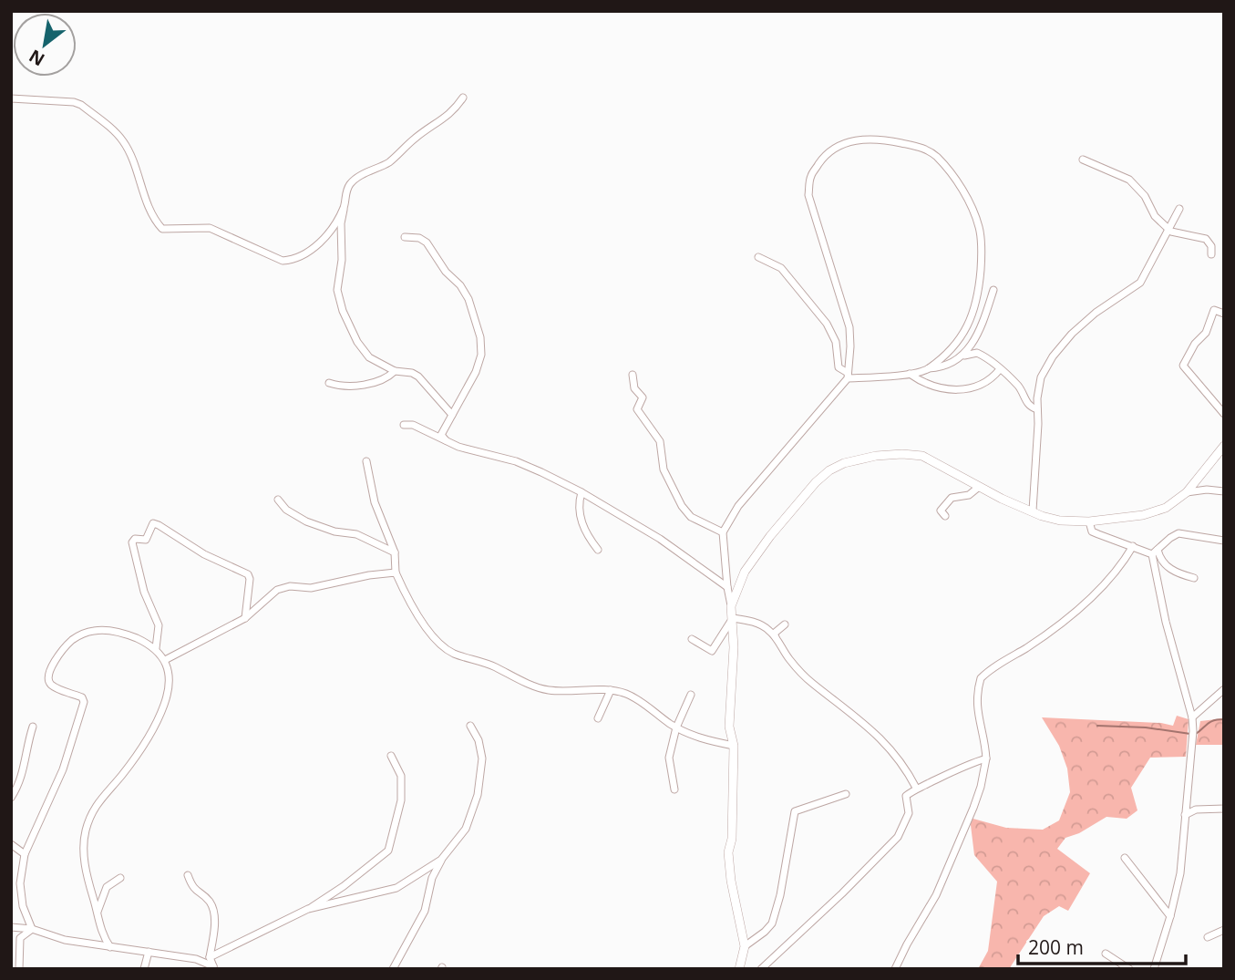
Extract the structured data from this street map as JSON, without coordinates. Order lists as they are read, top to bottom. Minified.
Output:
{"scale_bar":"200 m","north":"bottom left"}
